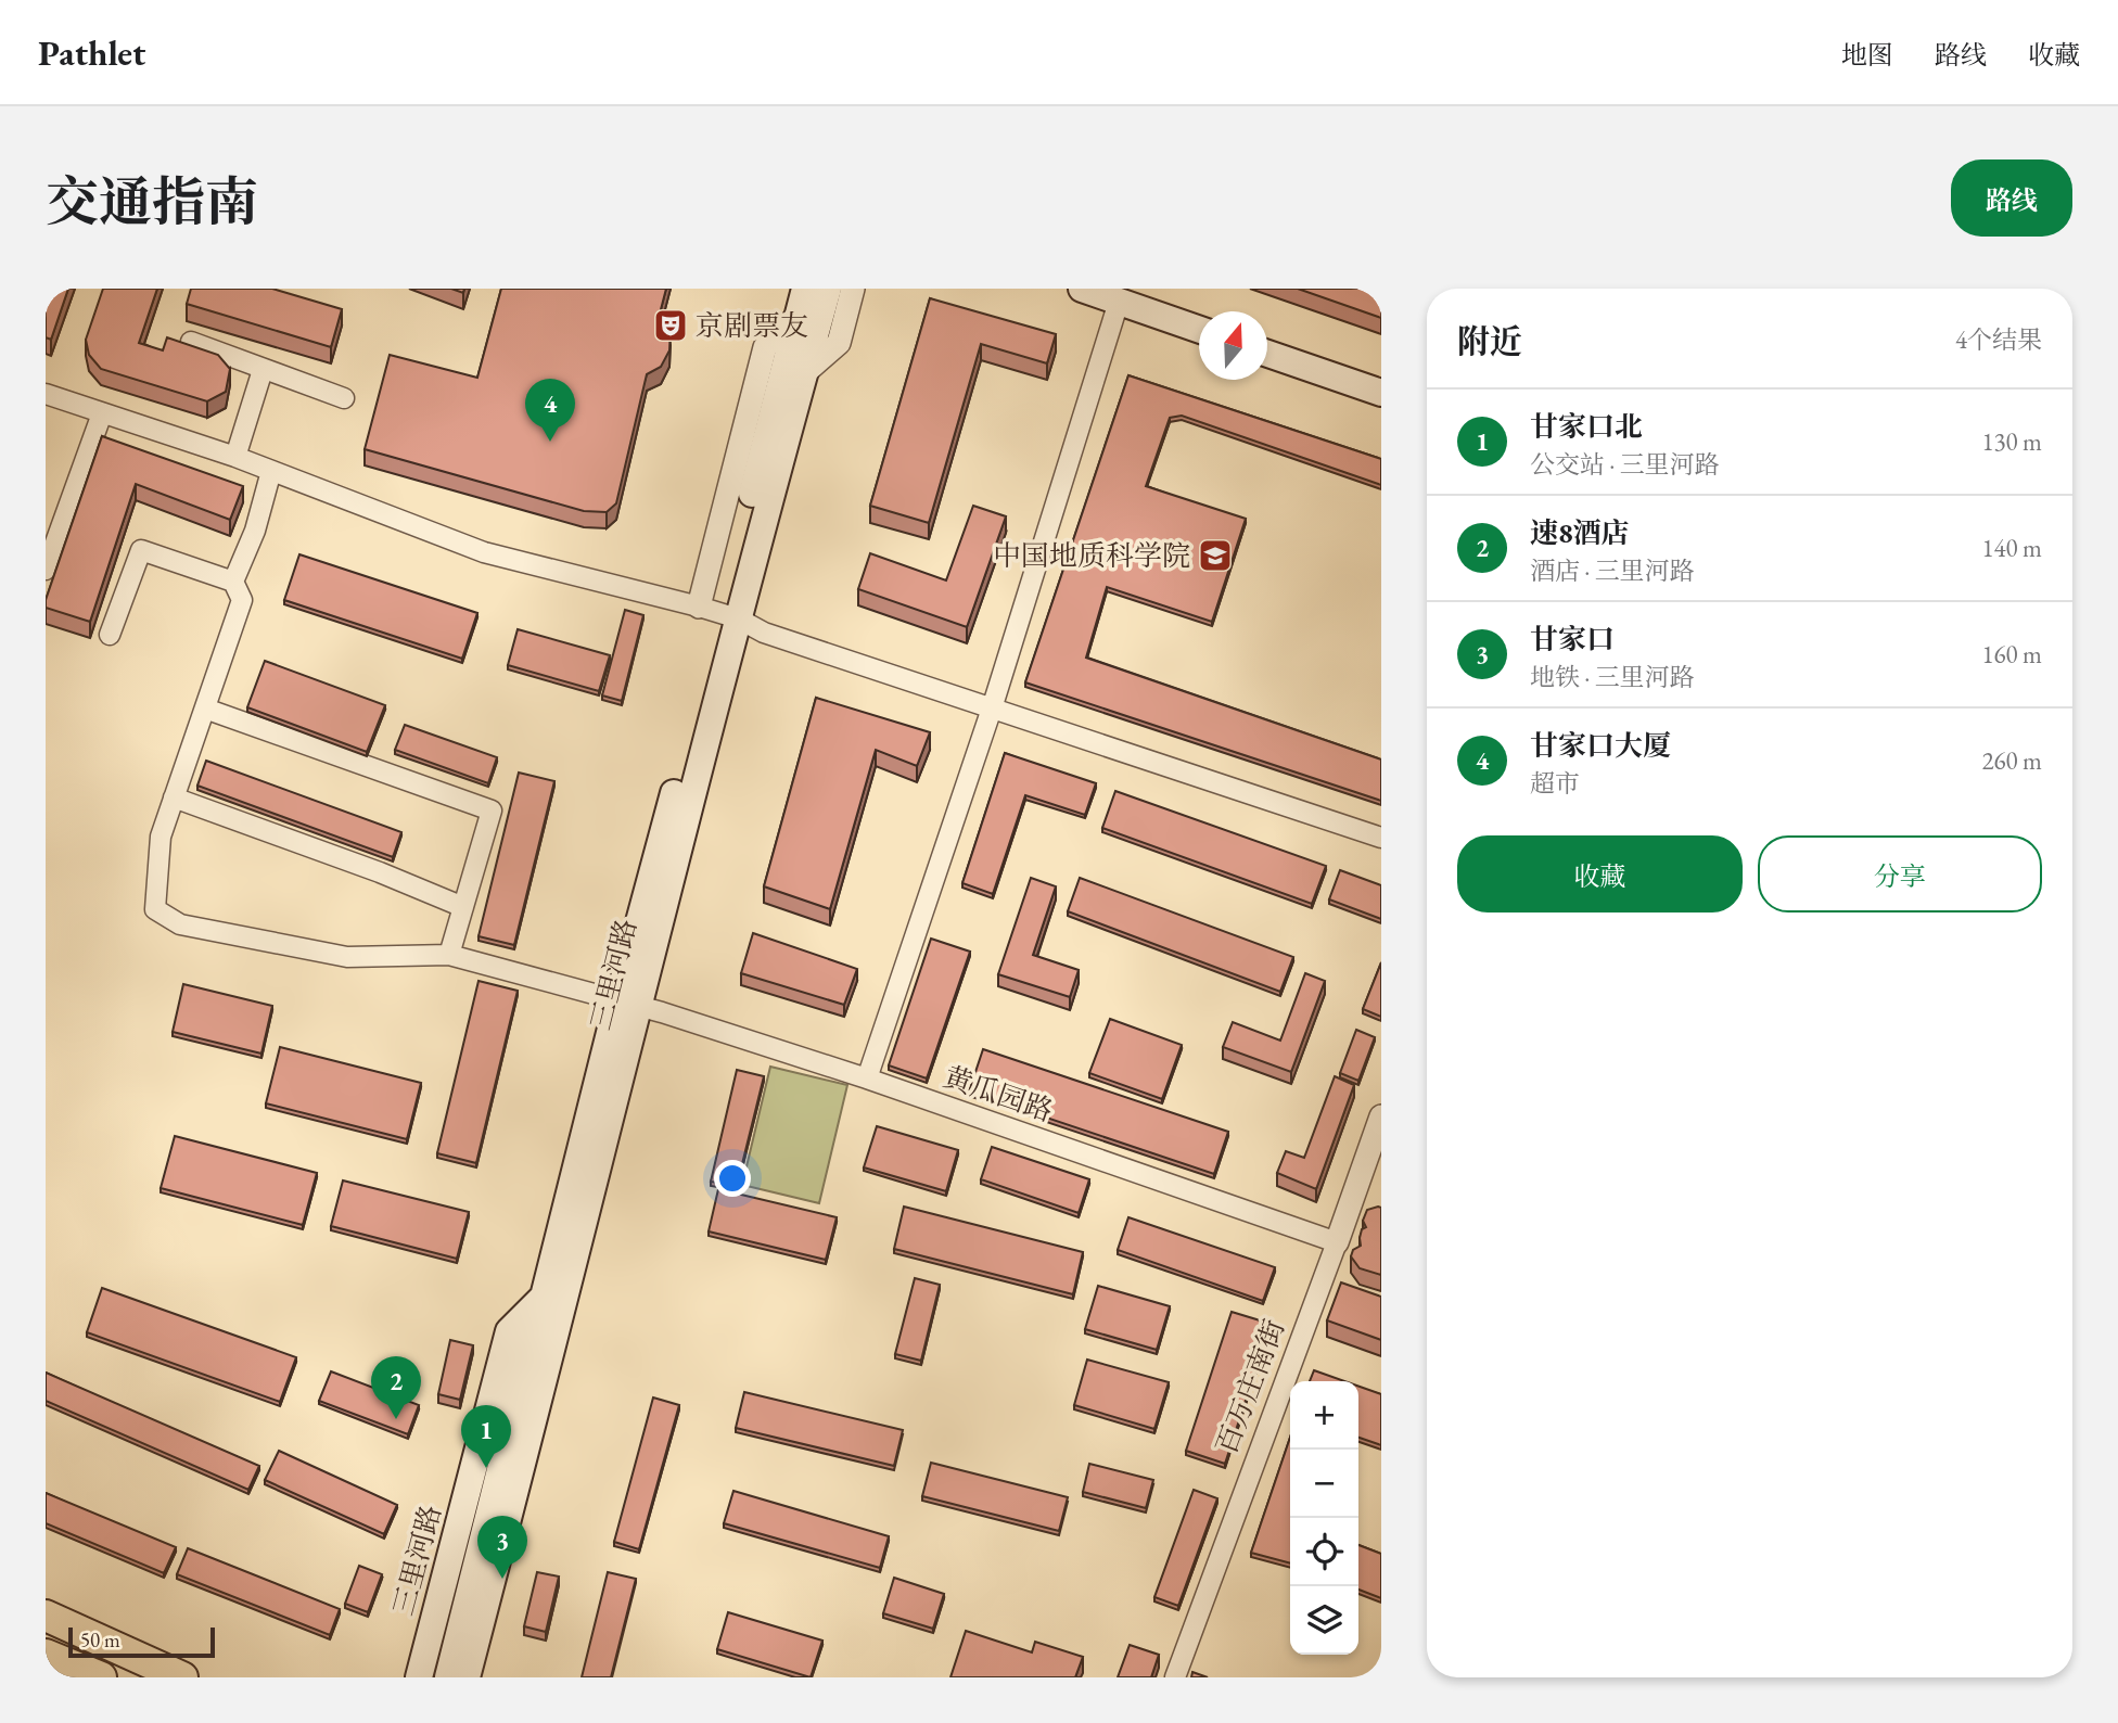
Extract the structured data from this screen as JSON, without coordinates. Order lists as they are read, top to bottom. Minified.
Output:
{"streets":{"main road":["三里河路"],"street":["黄瓜园路","百万庄南街"]},"crossings":[["三里河路","黄瓜园路"],["黄瓜园路","百万庄南街"]],"places":{"theatre":["京剧票友"],"school or university":["中国地质科学院"]},"scale_bar":"50 m","north":"top","page":{"header":"Pathlet","nav":["地图","路线","收藏"],"title":"交通指南","buttons":["路线",["收藏","分享"]],"heading":["附近","4个结果"],"pins":["4","2","1","3"],"list":[{"mark":"1","name":"甘家口北","note":"公交站 · 三里河路","value":"130 m"},{"mark":"2","name":"速8酒店","note":"酒店 · 三里河路","value":"140 m"},{"mark":"3","name":"甘家口","note":"地铁 · 三里河路","value":"160 m"},{"mark":"4","name":"甘家口大厦","note":"超市","value":"260 m"}],"map_buttons":["+","−"],"scale":"50 m"}}
